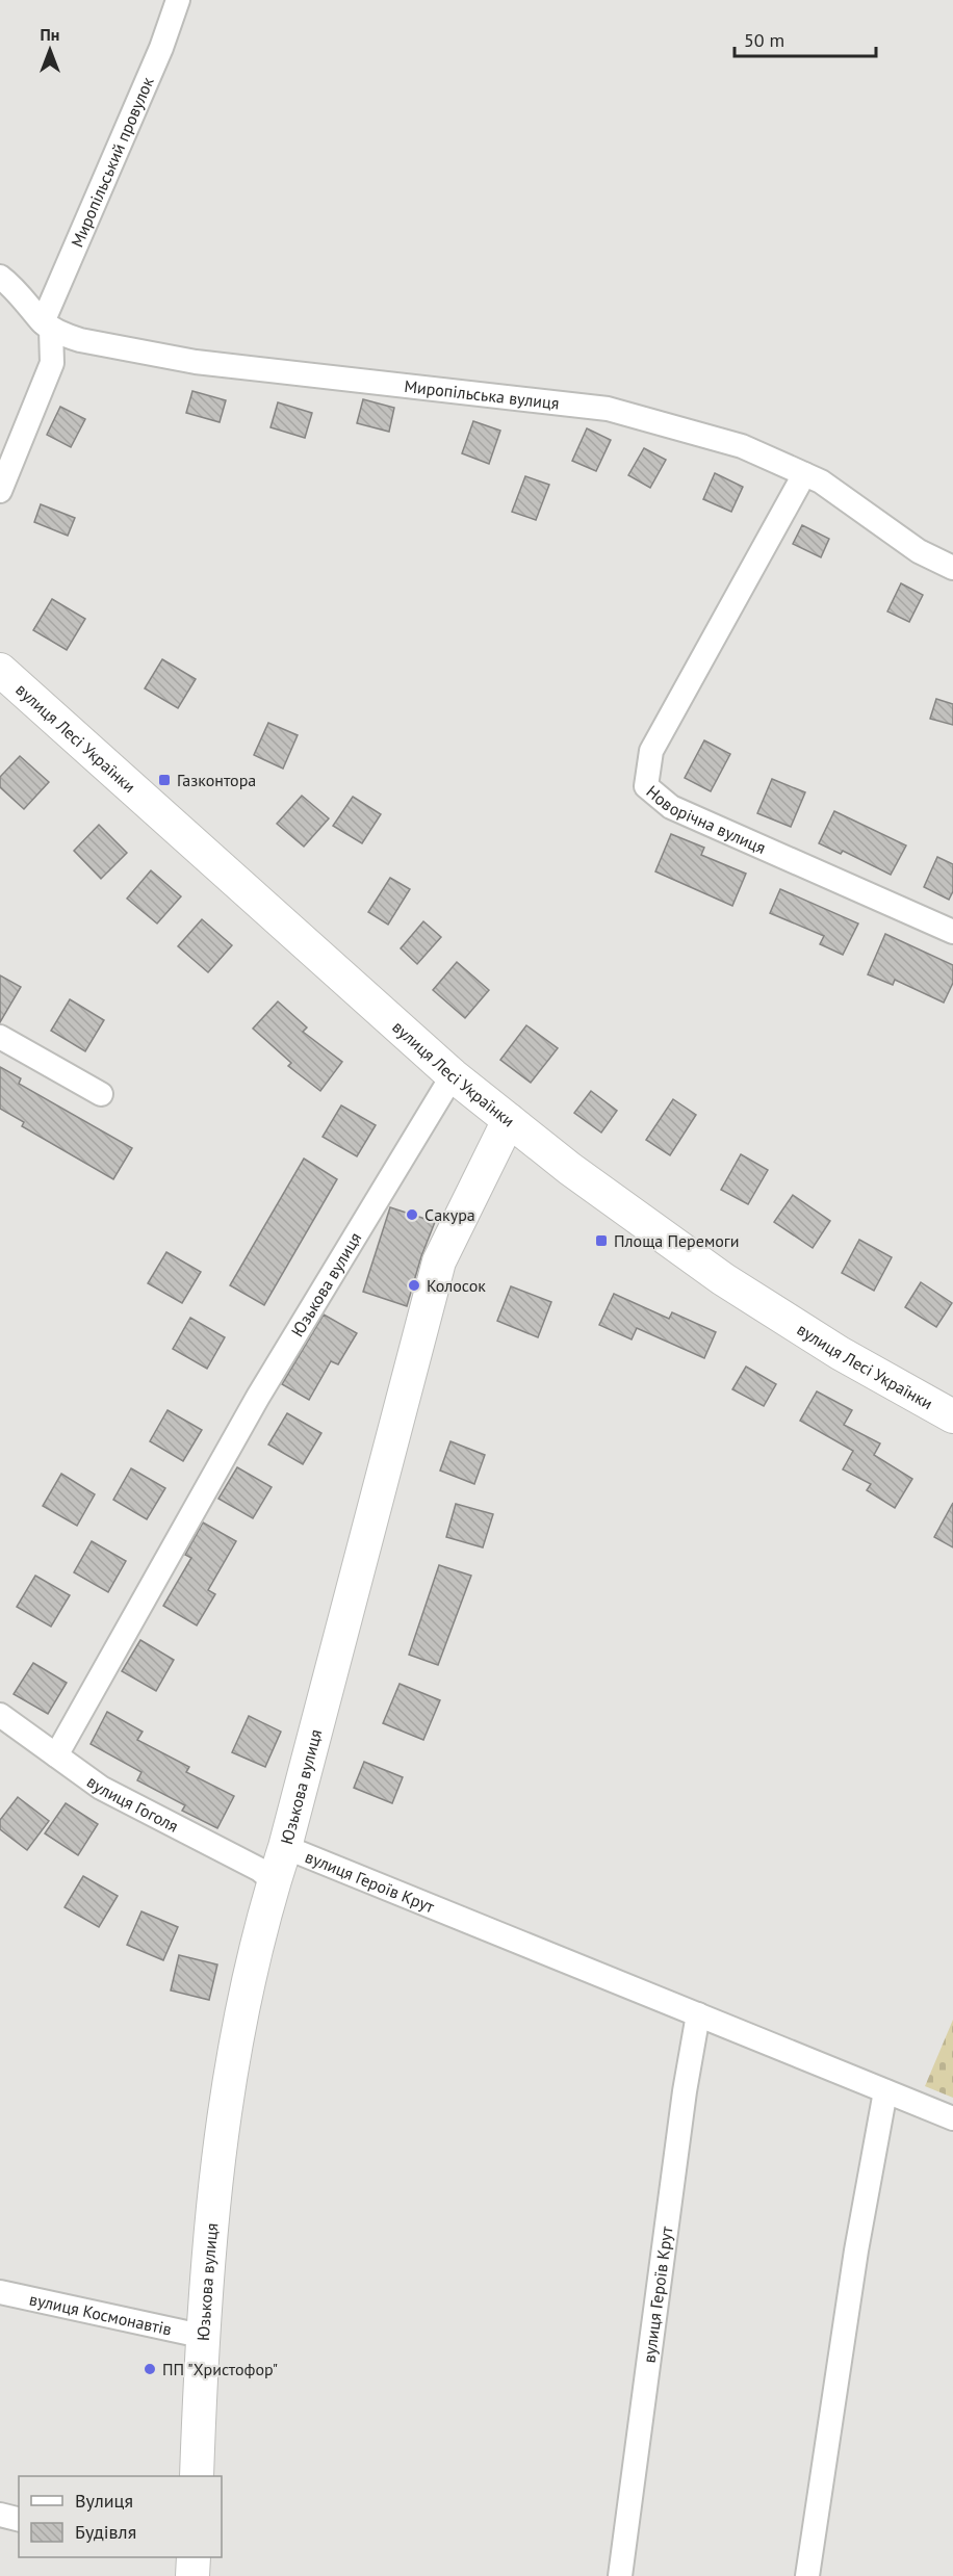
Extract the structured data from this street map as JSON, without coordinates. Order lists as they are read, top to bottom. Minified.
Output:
{"streets":{"main road":["вулиця Лесі Українки","Юзькова вулиця"],"street":["Миропільський провулок","Миропільська вулиця","Новорічна вулиця","вулиця Гоголя","вулиця Героїв Крут","вулиця Космонавтів"]},"crossings":[["Миропільський провулок","Миропільська вулиця"],["Миропільська вулиця","Новорічна вулиця"],["вулиця Лесі Українки","Юзькова вулиця"],["Юзькова вулиця","вулиця Гоголя"],["Юзькова вулиця","вулиця Героїв Крут"],["Юзькова вулиця","вулиця Космонавтів"]],"places":{"transit":["Газконтора","Площа Перемоги"],"other":["Сакура","Колосок","ПП \"Христофор\""]},"legend":["Вулиця","Будівля"],"scale_bar":"50 m","north":"top"}
